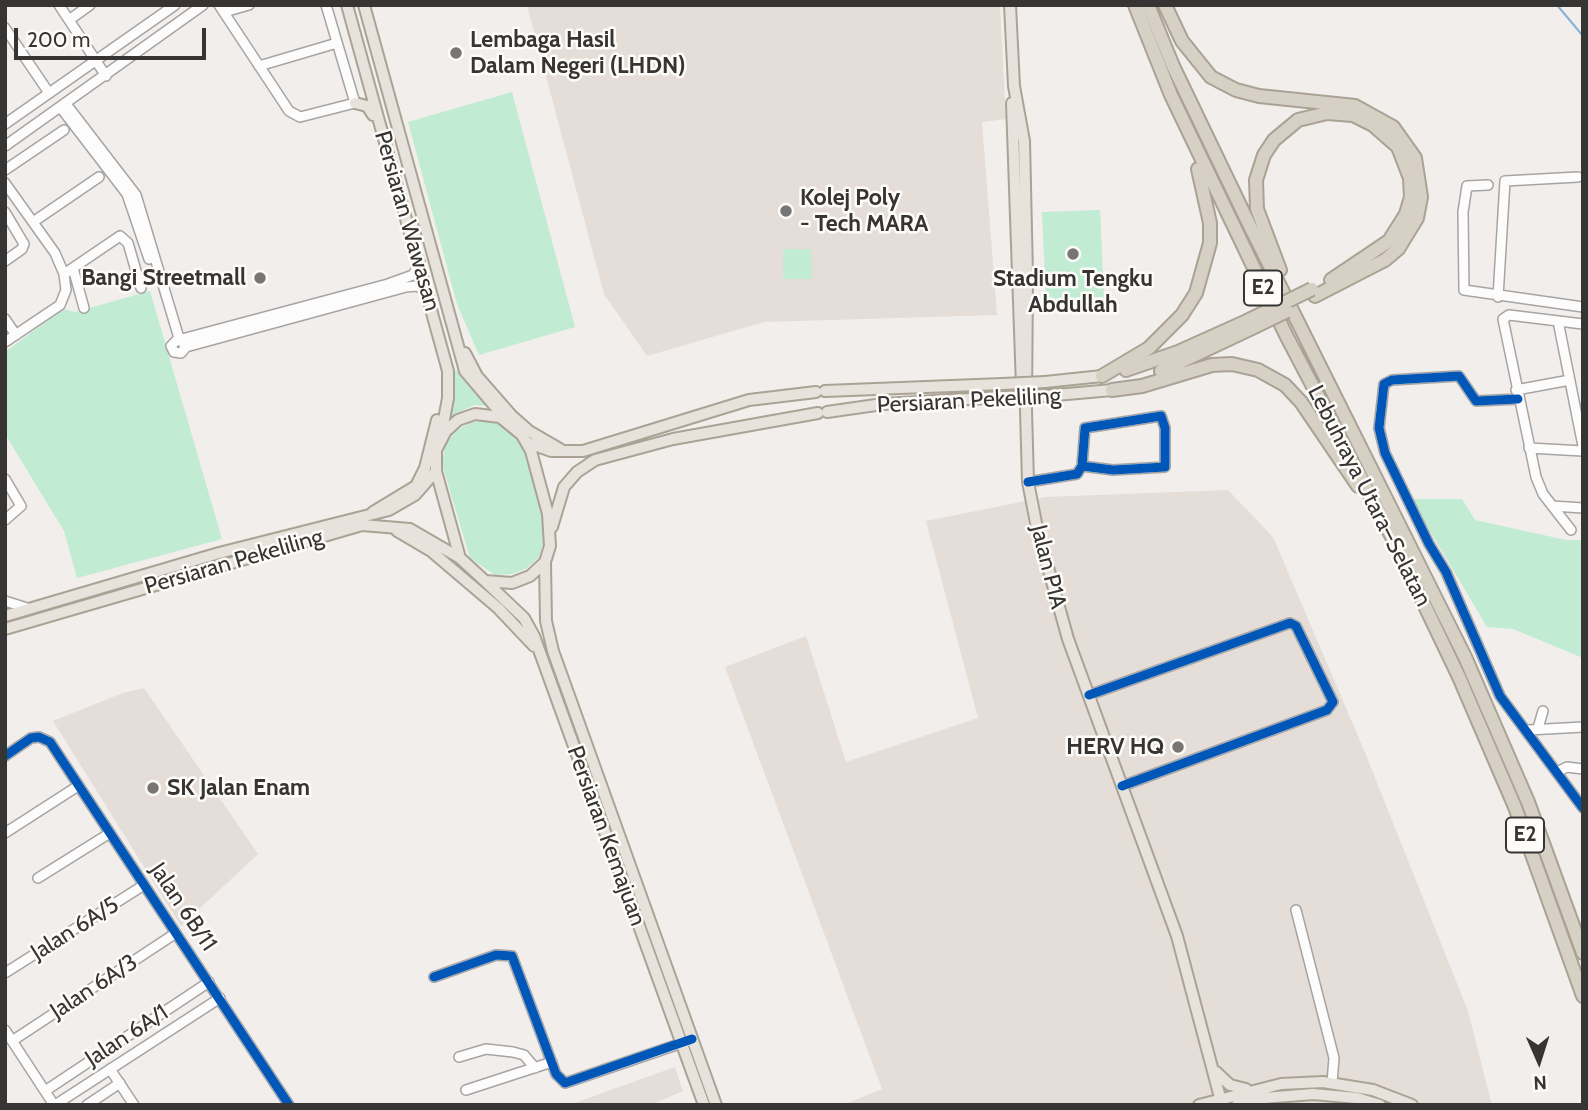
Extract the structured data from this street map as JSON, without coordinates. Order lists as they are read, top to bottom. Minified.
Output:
{"streets":{"highway":["E2","Lebuhraya Utara–Selatan"],"main road":["Persiaran Wawasan","Persiaran Pekeliling","Jalan P1A","Persiaran Kemajuan"],"street":["Jalan 6B/11","Jalan 6A/5","Jalan 6A/3","Jalan 6A/1"]},"crossings":[["Persiaran Wawasan","Persiaran Pekeliling"],["Persiaran Wawasan","Persiaran Kemajuan"],["Persiaran Pekeliling","Persiaran Kemajuan"],["Jalan 6B/11","Jalan 6A/5"],["Jalan 6B/11","Jalan 6A/3"],["Jalan 6B/11","Jalan 6A/1"]],"places":["Lembaga Hasil Dalam Negeri (LHDN)","Kolej Poly - Tech MARA","Stadium Tengku Abdullah","Bangi Streetmall","HERV HQ","SK Jalan Enam"],"scale_bar":"200 m","north":"bottom"}
